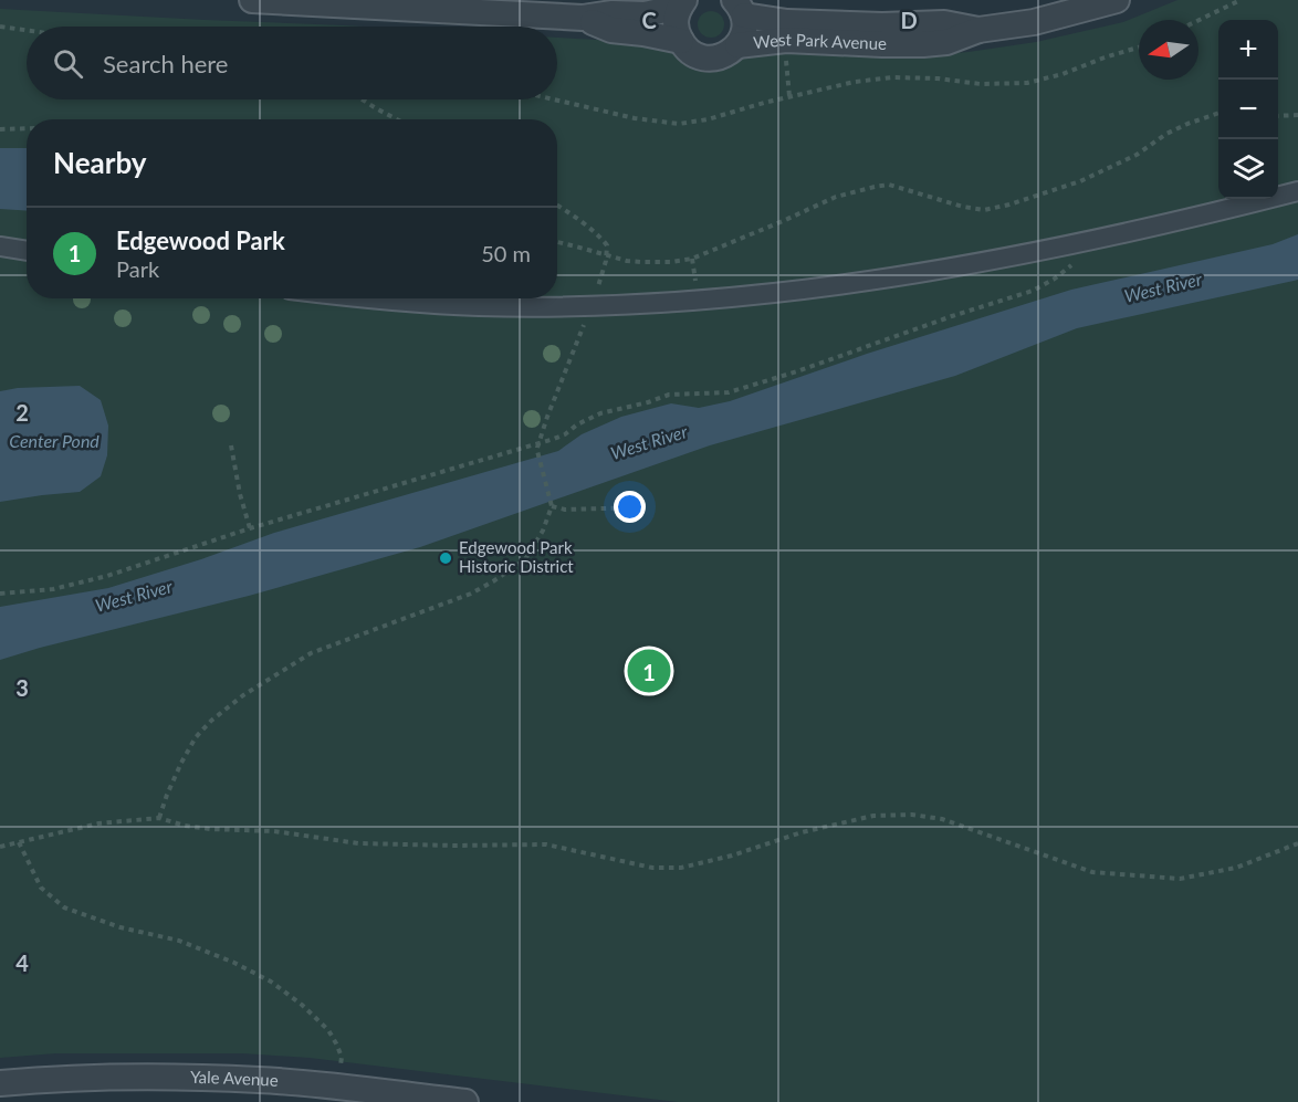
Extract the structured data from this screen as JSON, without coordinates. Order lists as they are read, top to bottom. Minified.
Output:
{"streets":{"street":["West Park Avenue","Yale Avenue"]},"water":["West River","Center Pond"],"places":["Edgewood Park Historic District"],"north":"left","page":{"map_buttons":["+","−"],"search":"Search here","heading":"Nearby","list":[{"mark":"1","name":"Edgewood Park","note":"Park","value":"50 m"}],"pins":"1"},"grid":{"columns":["C","D"],"rows":["2","3","4"]}}
